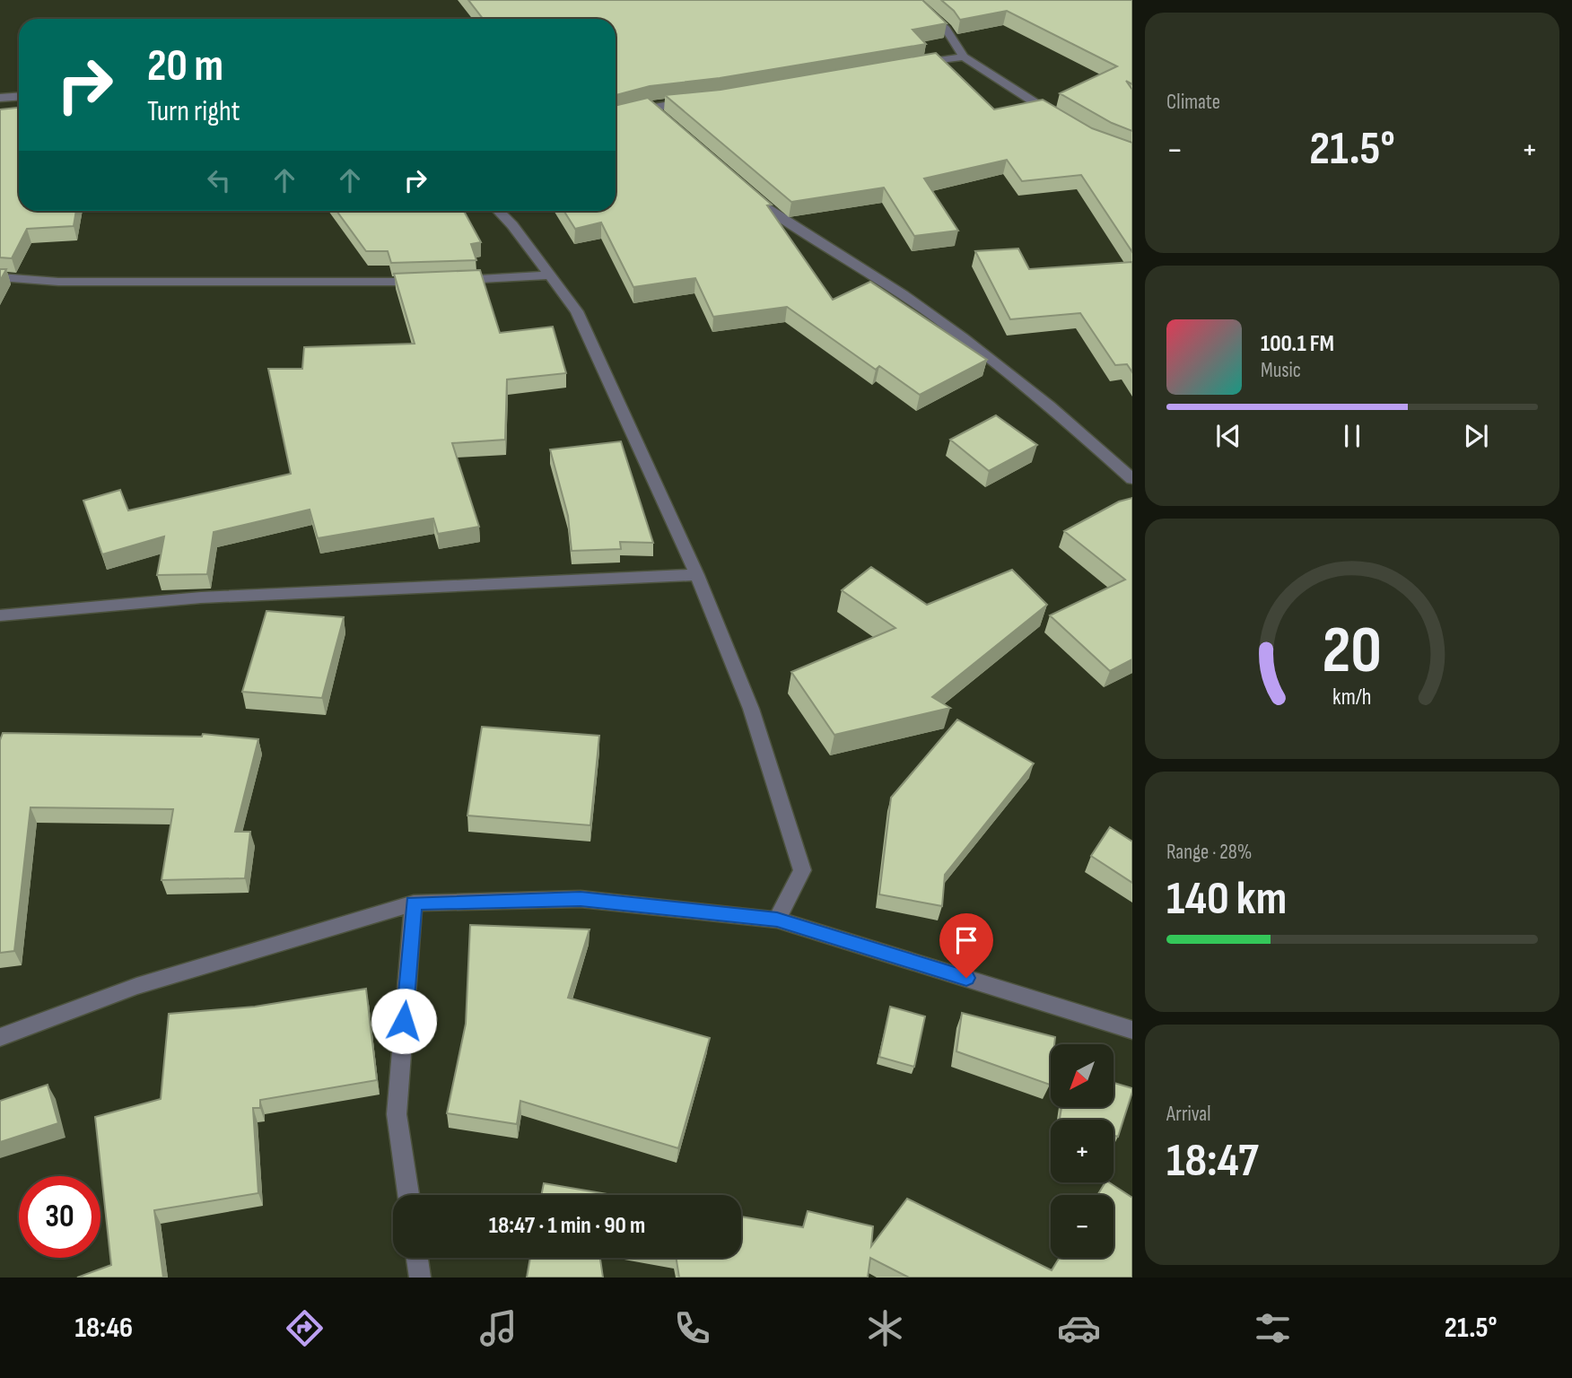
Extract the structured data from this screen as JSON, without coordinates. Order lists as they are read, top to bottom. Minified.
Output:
{"north":"bottom left","page":{"tile":["Climate",["Range · 28%","140 km"],["Arrival","18:47"]],"turn":["20 m","Turn right"],"heat":["−","21.5°","+"],"song":["100.1 FM","Music"],"map_buttons":["+","−"],"limit":"30","trip":"18:47 · 1 min · 90 m","tabs":["18:46","21.5°"],"gauge":["20","km/h"]}}
